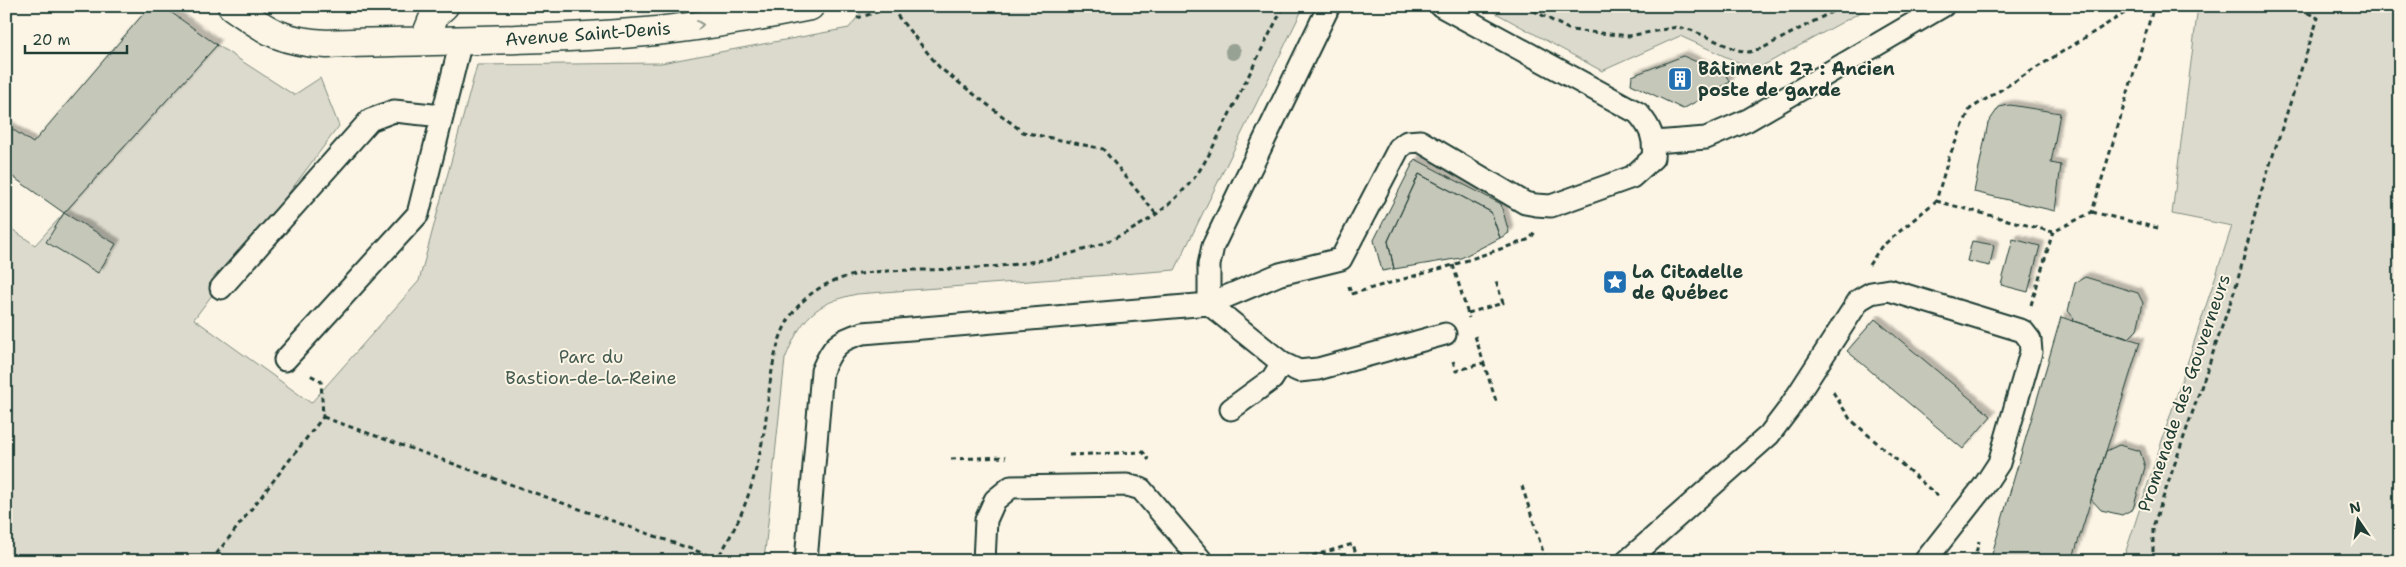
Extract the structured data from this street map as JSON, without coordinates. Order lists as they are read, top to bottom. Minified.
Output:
{"streets":{"street":["Avenue Saint-Denis"],"path":["Promenade des Gouverneurs"]},"one_way":["Avenue Saint-Denis"],"parks":["Parc du Bastion-de-la-Reine"],"places":{"building":["Bâtiment 27 : Ancien poste de garde"],"place":["La Citadelle de Québec"]},"scale_bar":"20 m","north":"top"}
